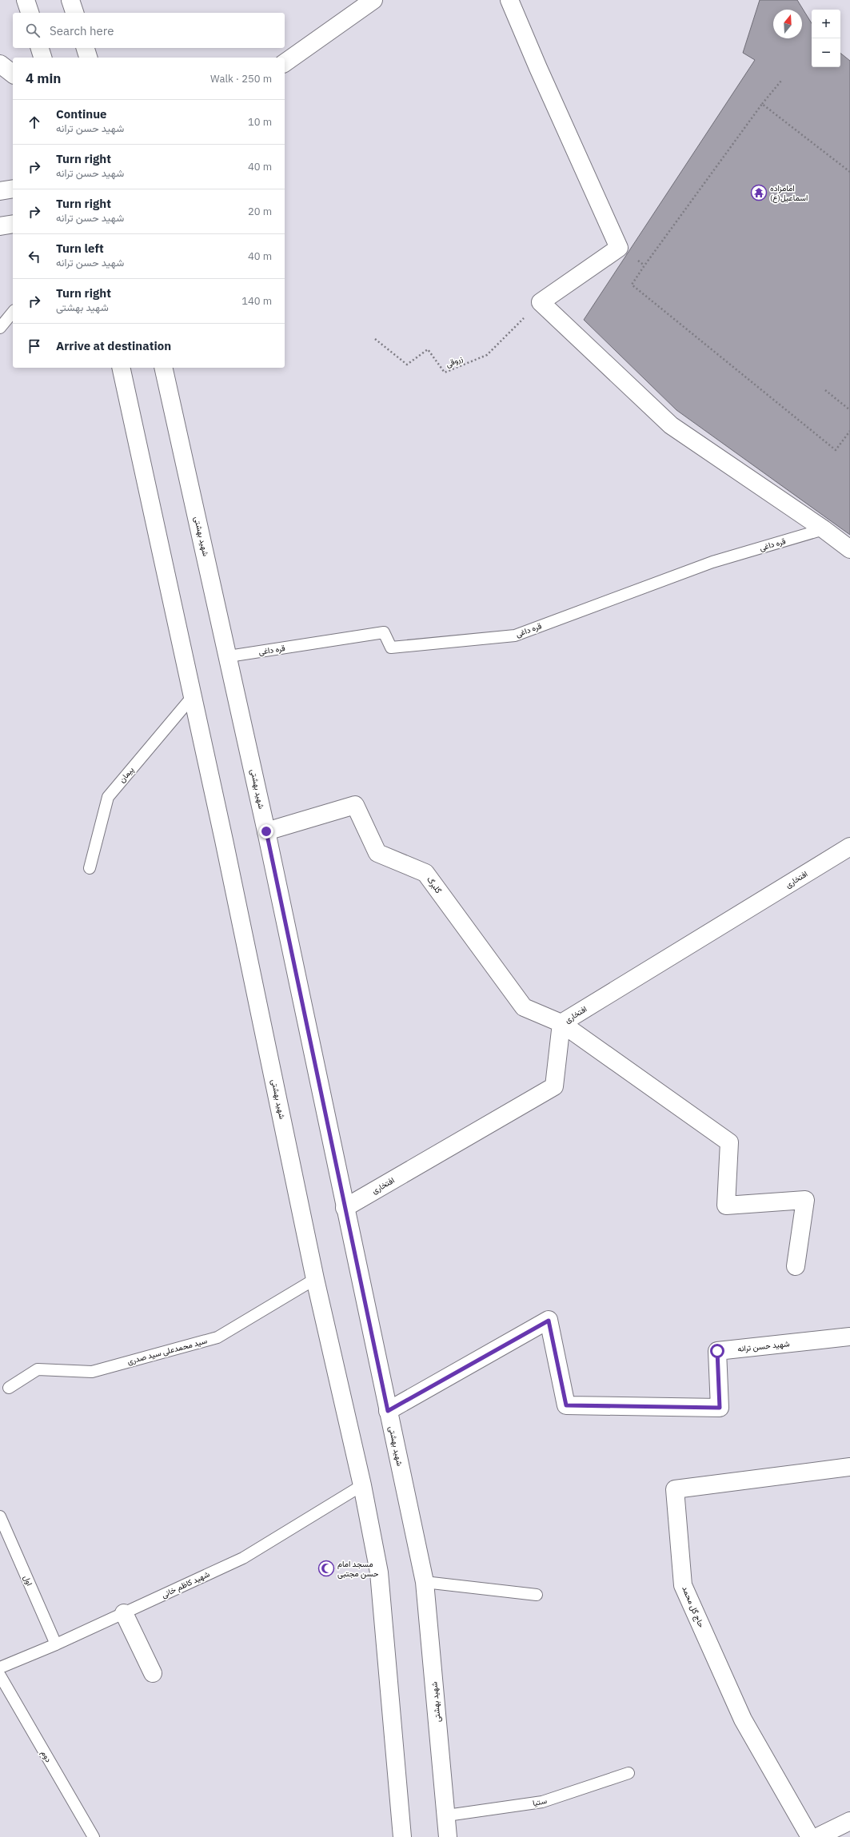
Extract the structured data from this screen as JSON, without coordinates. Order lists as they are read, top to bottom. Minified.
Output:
{"streets":{"street":["شهید بهشتی","افتخاری","گلبرگ","شهید حسن ترانه","حاج گل محمد"],"lane":["قره داغی","پیمان","سید محمدعلی سید صدری","اول","شهید کاظم خانی","دوم","ستیا"],"path":["زروقی"]},"crossings":[["شهید بهشتی","قره داغی"],["شهید بهشتی","پیمان"],["شهید بهشتی","افتخاری"],["شهید بهشتی","گلبرگ"],["شهید بهشتی","شهید حسن ترانه"],["شهید بهشتی","سید محمدعلی سید صدری"],["شهید بهشتی","شهید کاظم خانی"],["شهید بهشتی","ستیا"],["افتخاری","گلبرگ"],["اول","شهید کاظم خانی"]],"places":{"temple":["امامزاده اسماعیل(ع)"],"mosque":["مسجد امام حسن مجتبی"]},"north":"top","page":{"map_buttons":["+","−"],"search":"Search here","heading":["4 min","Walk · 250 m"],"list":[["Continue","شهید حسن ترانه","10 m"],["Turn right","شهید حسن ترانه","40 m"],["Turn right","شهید حسن ترانه","20 m"],["Turn left","شهید حسن ترانه","40 m"],["Turn right","شهید بهشتی","140 m"],"Arrive at destination"]}}
